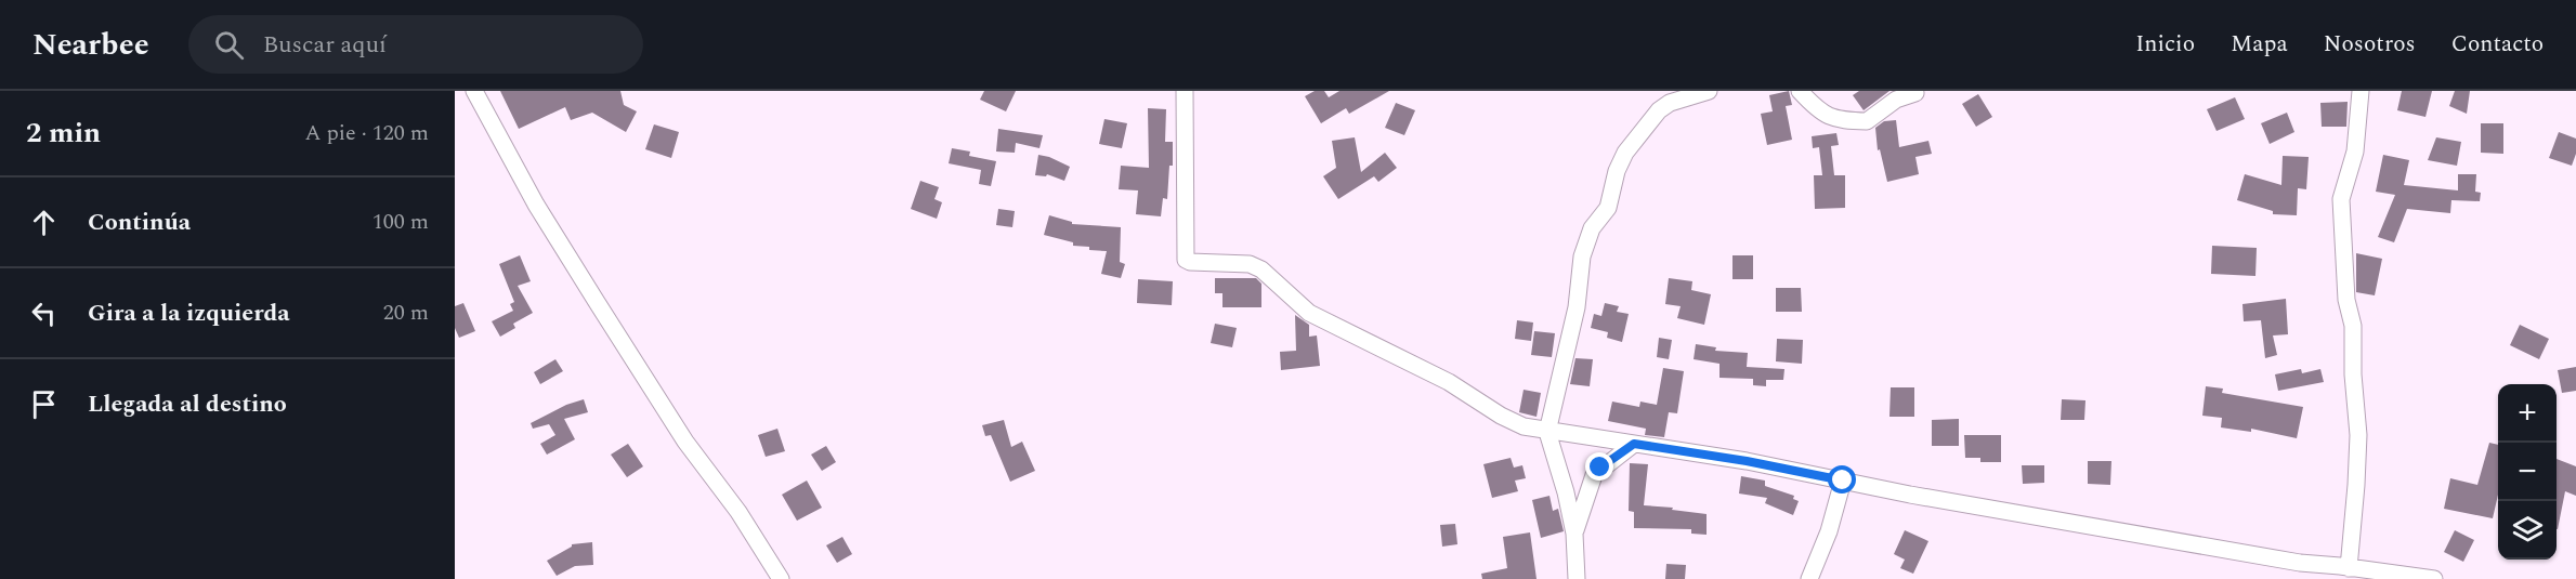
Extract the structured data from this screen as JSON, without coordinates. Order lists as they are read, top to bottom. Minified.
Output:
{"page":{"header":"Nearbee","search":"Buscar aquí","nav":["Inicio","Mapa","Nosotros","Contacto"],"heading":["2 min","A pie · 120 m"],"list":[["Continúa","100 m"],["Gira a la izquierda","20 m"],"Llegada al destino"],"map_buttons":["+","−"]}}
